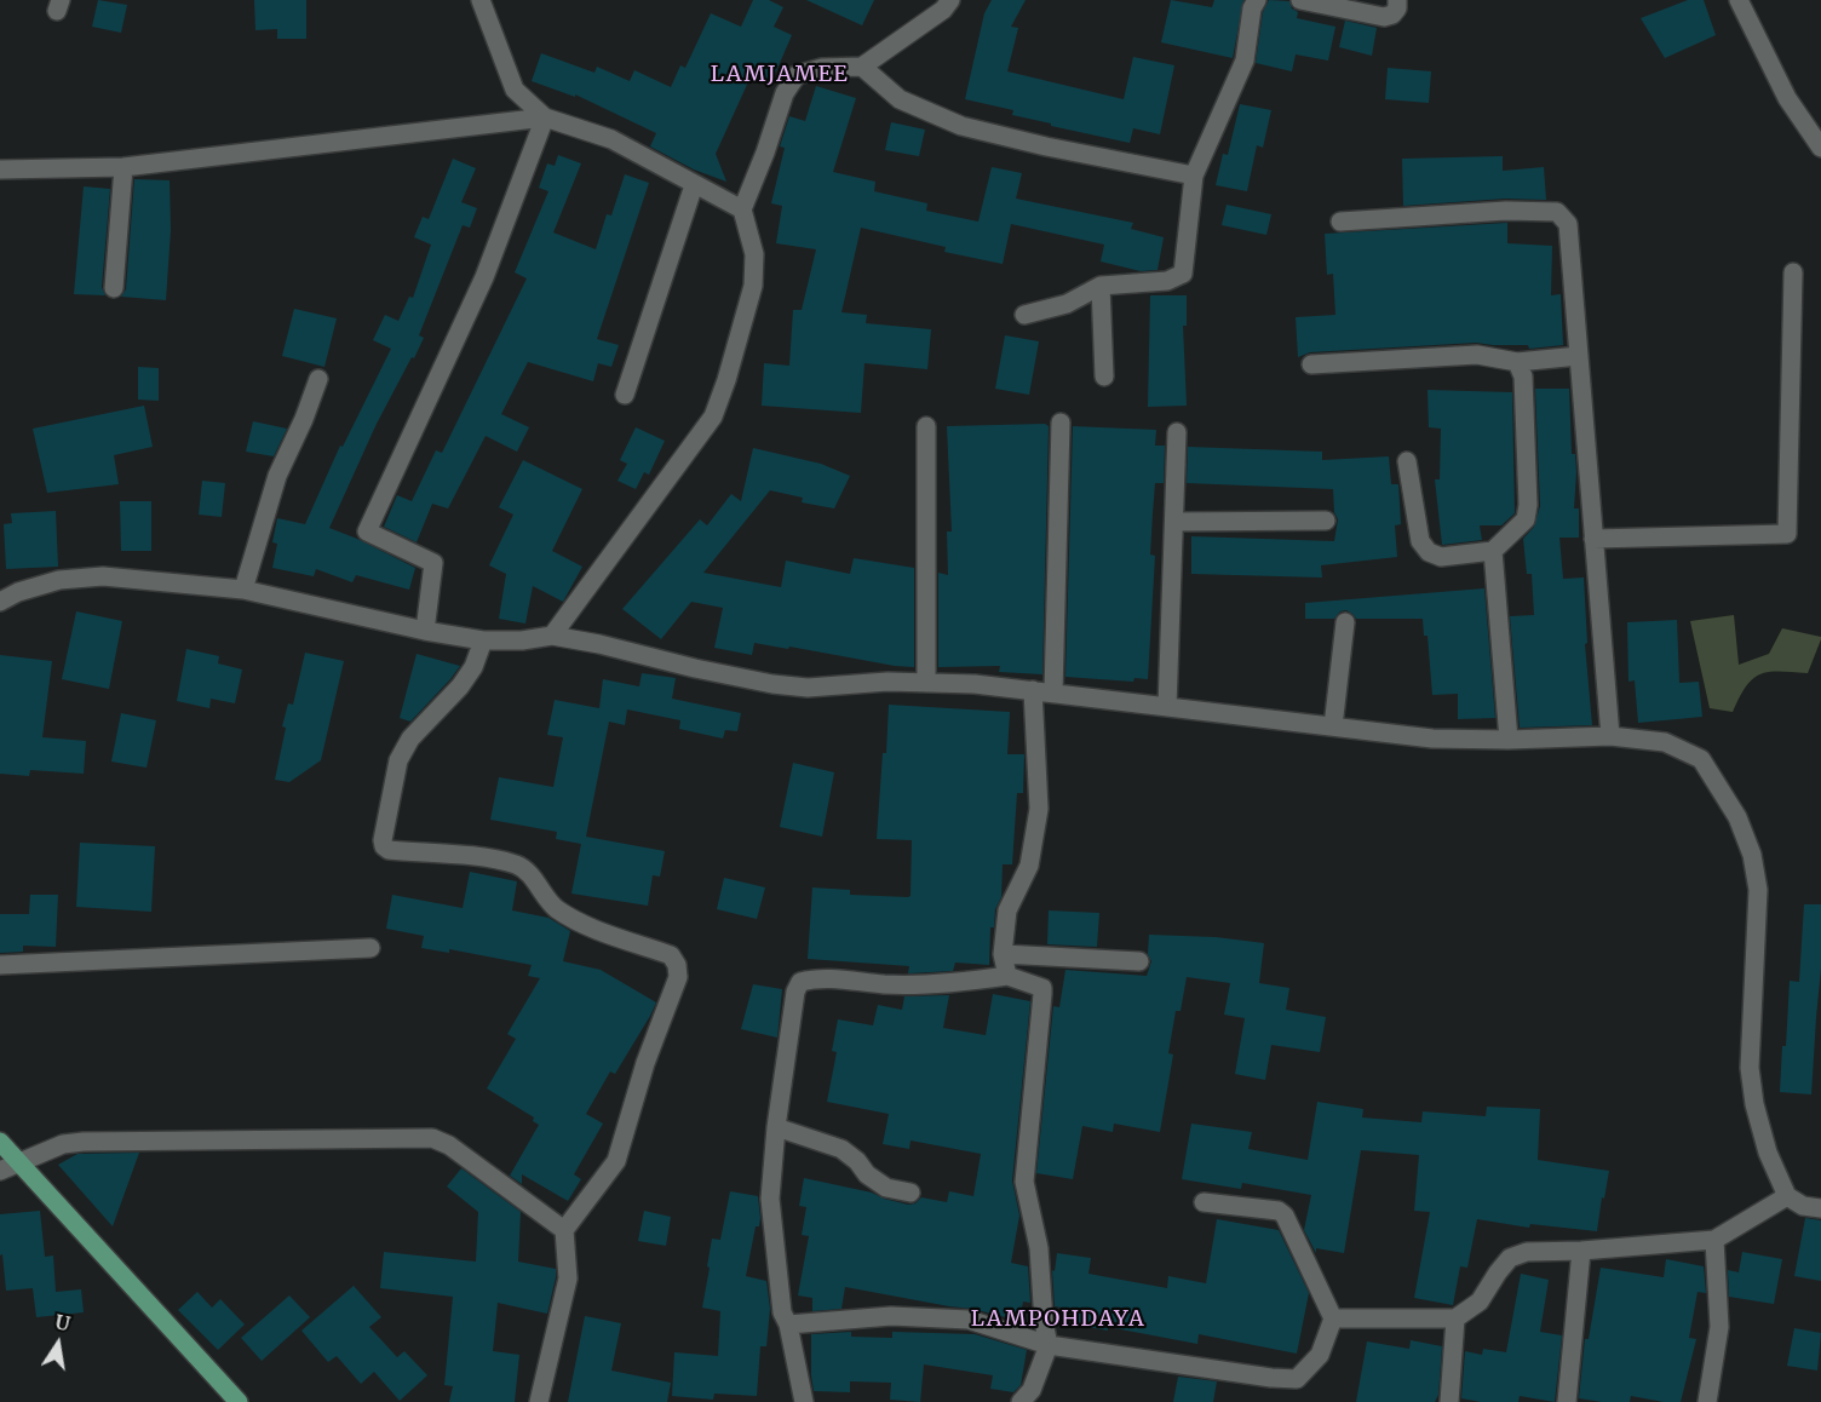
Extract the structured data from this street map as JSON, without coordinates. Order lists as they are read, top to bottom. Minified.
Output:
{"districts":["LAMJAMEE","LAMPOHDAYA"],"north":"top"}
